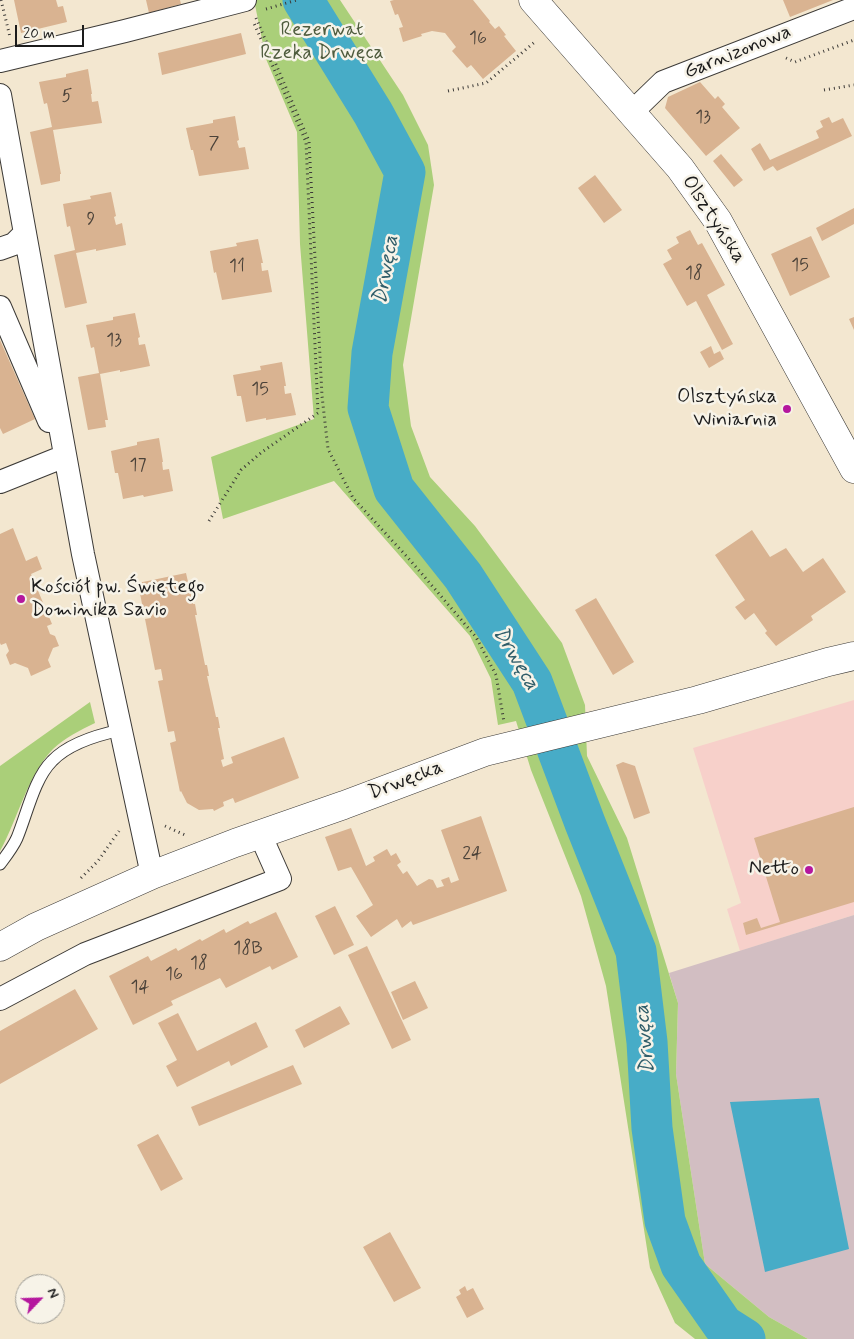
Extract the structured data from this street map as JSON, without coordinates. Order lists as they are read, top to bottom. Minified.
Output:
{"streets":{"street":["Garnizonowa","Olsztyńska","Drwęcka"]},"crossings":[["Garnizonowa","Olsztyńska"]],"water":["Drwęca"],"parks":["Rezerwat Rzeka Drwęca"],"places":["Olsztyńska Winiarnia","Kościół pw. Świętego Dominika Savio","Netto"],"house_numbers":["16","5","13","7","9","15","11","18","13","15","17","24","18B","18","16","14"],"scale_bar":"20 m","north":"top right"}
